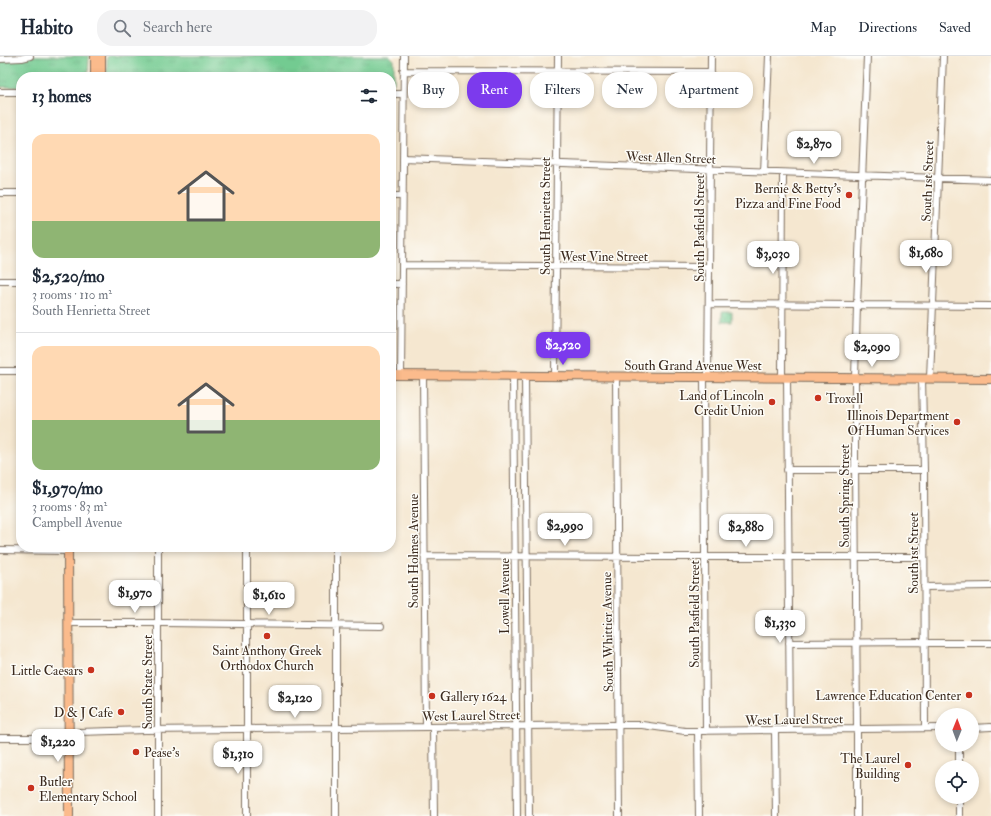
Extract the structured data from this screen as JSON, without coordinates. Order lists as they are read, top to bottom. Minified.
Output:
{"streets":{"main road":["South Grand Avenue West"],"street":["West Allen Street","South 1st Street","South Henrietta Street","South Pasfield Street","West Vine Street","South Spring Street","South Holmes Avenue","Lowell Avenue","South Whittier Avenue","South State Street","West Laurel Street"]},"crossings":[["West Allen Street","South 1st Street"],["West Allen Street","South Henrietta Street"],["West Allen Street","South Pasfield Street"],["West Allen Street","South Spring Street"],["South 1st Street","South Grand Avenue West"],["South 1st Street","West Laurel Street"],["South Henrietta Street","West Vine Street"],["South Henrietta Street","South Grand Avenue West"],["South Pasfield Street","West Vine Street"],["South Pasfield Street","South Grand Avenue West"],["South Pasfield Street","West Laurel Street"],["South Grand Avenue West","South Spring Street"],["South Grand Avenue West","South Holmes Avenue"],["South Grand Avenue West","Lowell Avenue"],["South Grand Avenue West","South Whittier Avenue"],["South Spring Street","West Laurel Street"],["South Holmes Avenue","West Laurel Street"],["Lowell Avenue","West Laurel Street"],["South Whittier Avenue","West Laurel Street"],["South State Street","West Laurel Street"]],"places":["Bernie & Betty's Pizza and Fine Food","Troxell","Land of Lincoln Credit Union","Illinois Department Of Human Services","Saint Anthony Greek Orthodox Church","Little Caesars","Lawrence Education Center","Gallery 1624","D & J Cafe","Pease's","The Laurel Building","Butler Elementary School"],"north":"top","page":{"header":"Habito","search":"Search here","nav":["Map","Directions","Saved"],"chip":["Buy","Rent","Filters","New","Apartment"],"heading":"13 homes","list":[{"name":"$2,520/mo","note":"3 rooms · 110 m² · South Henrietta Street"},{"name":"$1,970/mo","note":"3 rooms · 83 m² · Campbell Avenue"}],"price":["$2,870","$1,680","$3,030","$2,520","$2,090","$2,990","$2,880","$1,970","$1,610","$1,330","$2,120","$1,220","$1,310"]}}
